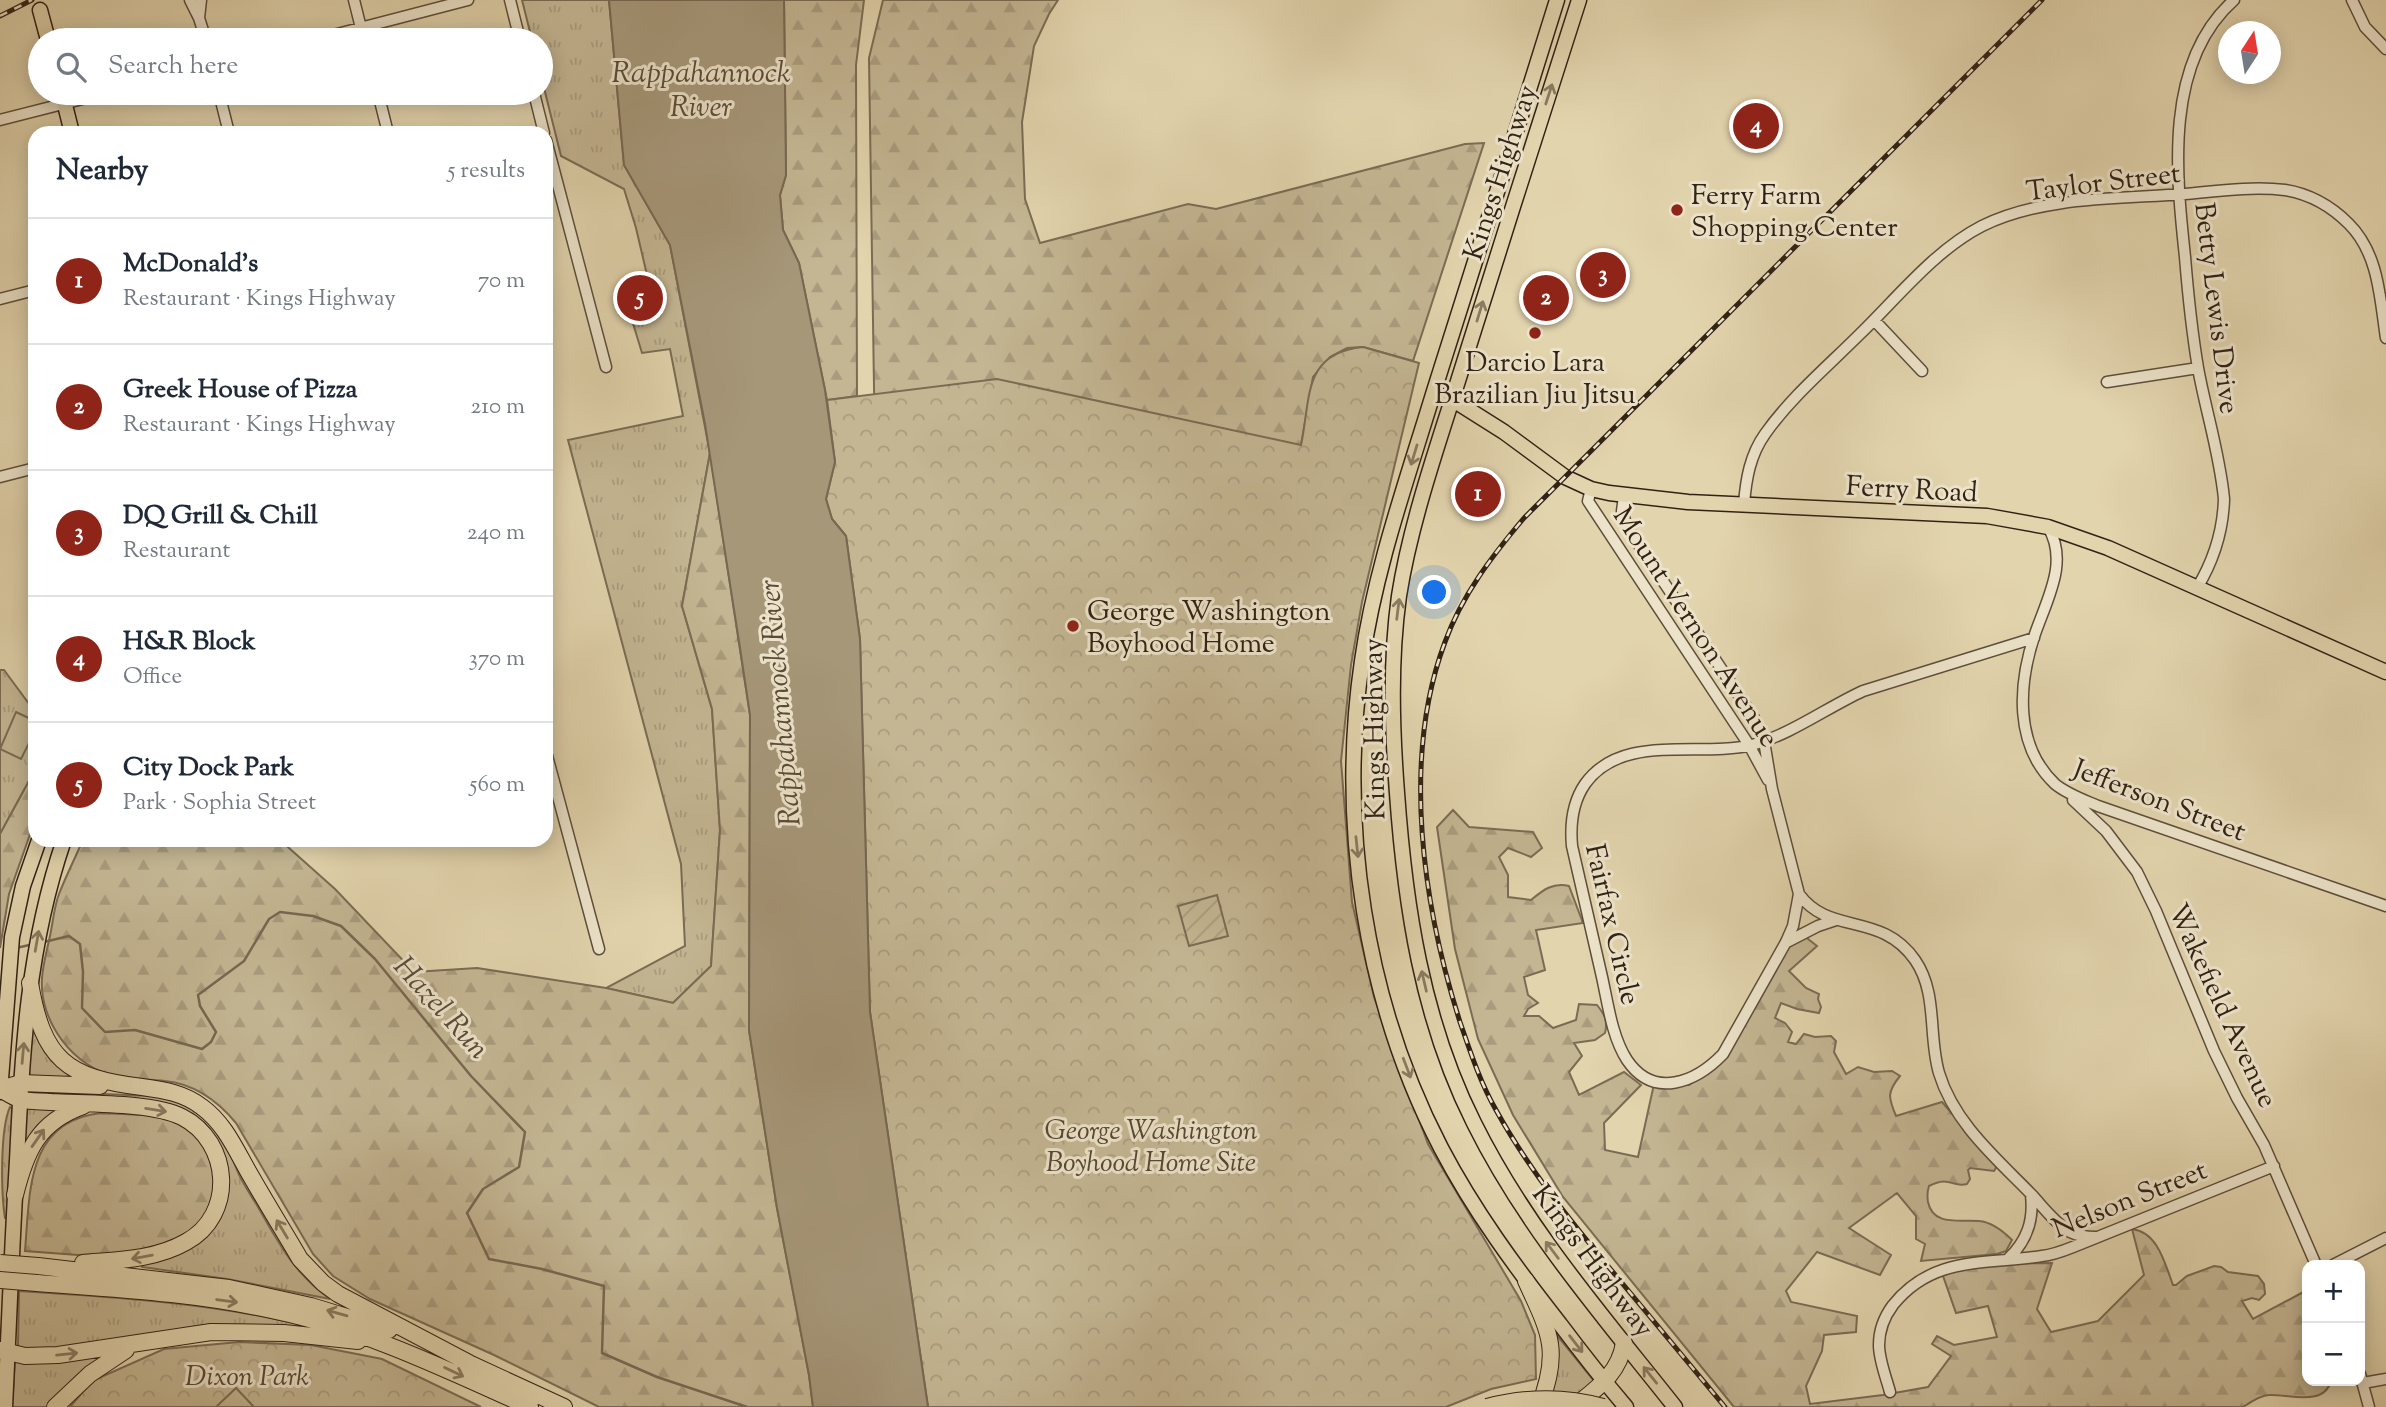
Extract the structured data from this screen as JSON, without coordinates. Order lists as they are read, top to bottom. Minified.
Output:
{"streets":{"main road":["Kings Highway","Ferry Road"],"street":["Taylor Street","Betty Lewis Drive","Mount Vernon Avenue","Jefferson Street","Fairfax Circle","Wakefield Avenue","Nelson Street"]},"crossings":[["Kings Highway","Ferry Road"],["Taylor Street","Betty Lewis Drive"],["Taylor Street","Ferry Road"],["Betty Lewis Drive","Ferry Road"],["Ferry Road","Mount Vernon Avenue"],["Ferry Road","Jefferson Street"],["Mount Vernon Avenue","Fairfax Circle"],["Jefferson Street","Fairfax Circle"],["Jefferson Street","Wakefield Avenue"],["Wakefield Avenue","Nelson Street"]],"water":["Rappahannock River","Hazel Run"],"parks":["George Washington Boyhood Home Site","Dixon Park"],"places":["Ferry Farm Shopping Center","Darcio Lara Brazilian Jiu Jitsu","George Washington Boyhood Home"],"north":"top","page":{"search":"Search here","pins":["4","3","2","5","1"],"heading":["Nearby","5 results"],"list":[{"mark":"1","name":"McDonald's","note":"Restaurant · Kings Highway","value":"70 m"},{"mark":"2","name":"Greek House of Pizza","note":"Restaurant · Kings Highway","value":"210 m"},{"mark":"3","name":"DQ Grill & Chill","note":"Restaurant","value":"240 m"},{"mark":"4","name":"H&R Block","note":"Office","value":"370 m"},{"mark":"5","name":"City Dock Park","note":"Park · Sophia Street","value":"560 m"}],"map_buttons":["+","−"]}}
